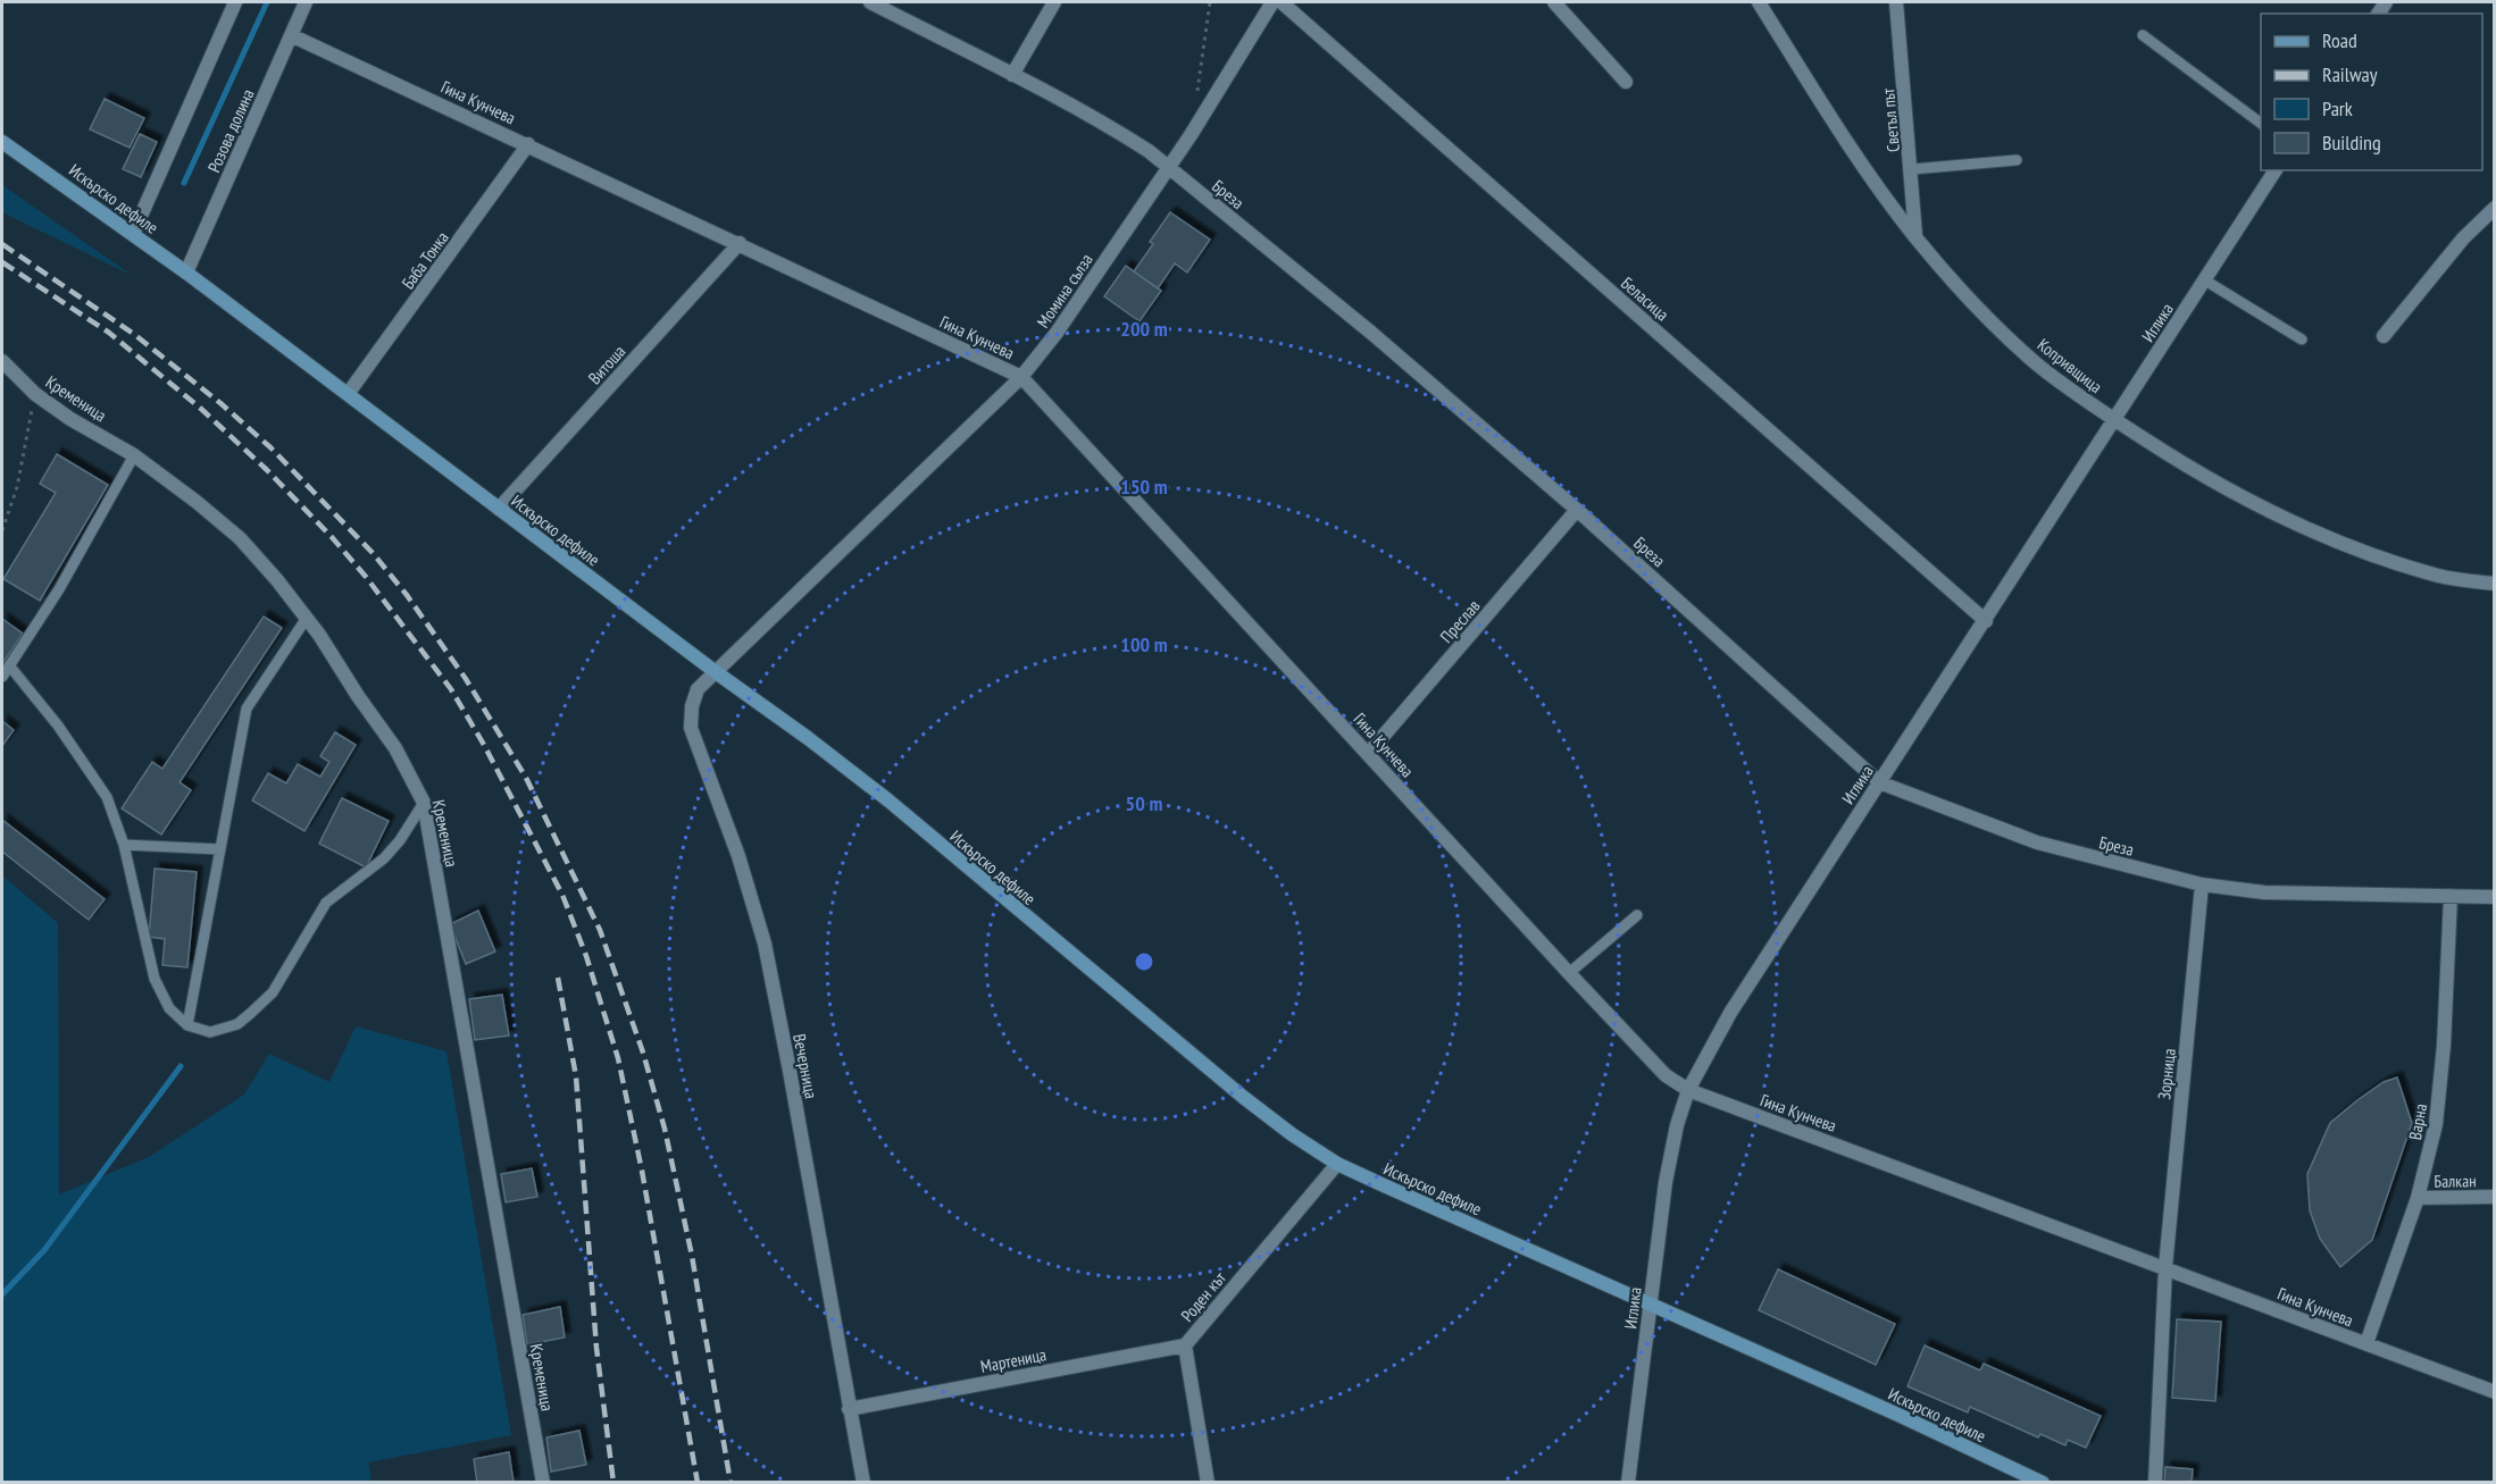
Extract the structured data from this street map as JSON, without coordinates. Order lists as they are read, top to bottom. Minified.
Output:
{"streets":{"main road":["Искърско дефиле"],"street":["Гина Кунчева","Светъл път","Розова долина","Бреза","Баба Тонка","Момина сълза","Беласица","Иглика","Витоша","Копривщица","Кременица","Преслав","Вечерница","Зорница","Варна","Балкан","Роден кът","Мартеница"]},"crossings":[["Гина Кунчева","Розова долина"],["Гина Кунчева","Баба Тонка"],["Гина Кунчева","Момина сълза"],["Гина Кунчева","Иглика"],["Гина Кунчева","Витоша"],["Гина Кунчева","Преслав"],["Гина Кунчева","Зорница"],["Гина Кунчева","Варна"],["Светъл път","Копривщица"],["Розова долина","Искърско дефиле"],["Бреза","Момина сълза"],["Бреза","Иглика"],["Бреза","Преслав"],["Бреза","Зорница"],["Бреза","Варна"],["Искърско дефиле","Баба Тонка"],["Искърско дефиле","Момина сълза"],["Искърско дефиле","Иглика"],["Искърско дефиле","Витоша"],["Искърско дефиле","Вечерница"],["Искърско дефиле","Роден кът"],["Момина сълза","Вечерница"],["Беласица","Иглика"],["Иглика","Копривщица"],["Вечерница","Мартеница"],["Варна","Балкан"],["Роден кът","Мартеница"]],"legend":["Road","Railway","Park","Building"],"rings":["200 m","150 m","100 m","50 m"]}
